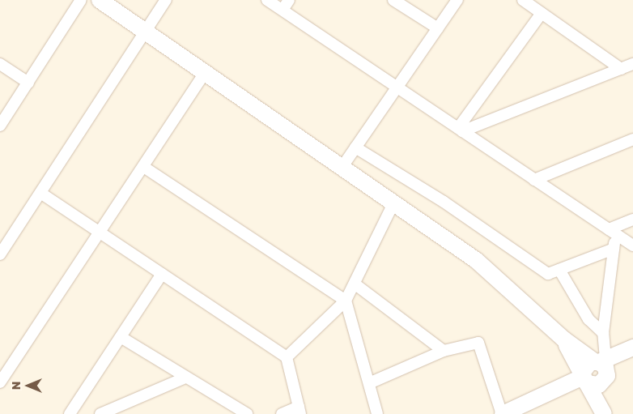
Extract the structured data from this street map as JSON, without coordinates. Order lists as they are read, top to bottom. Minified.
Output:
{"north":"left"}
